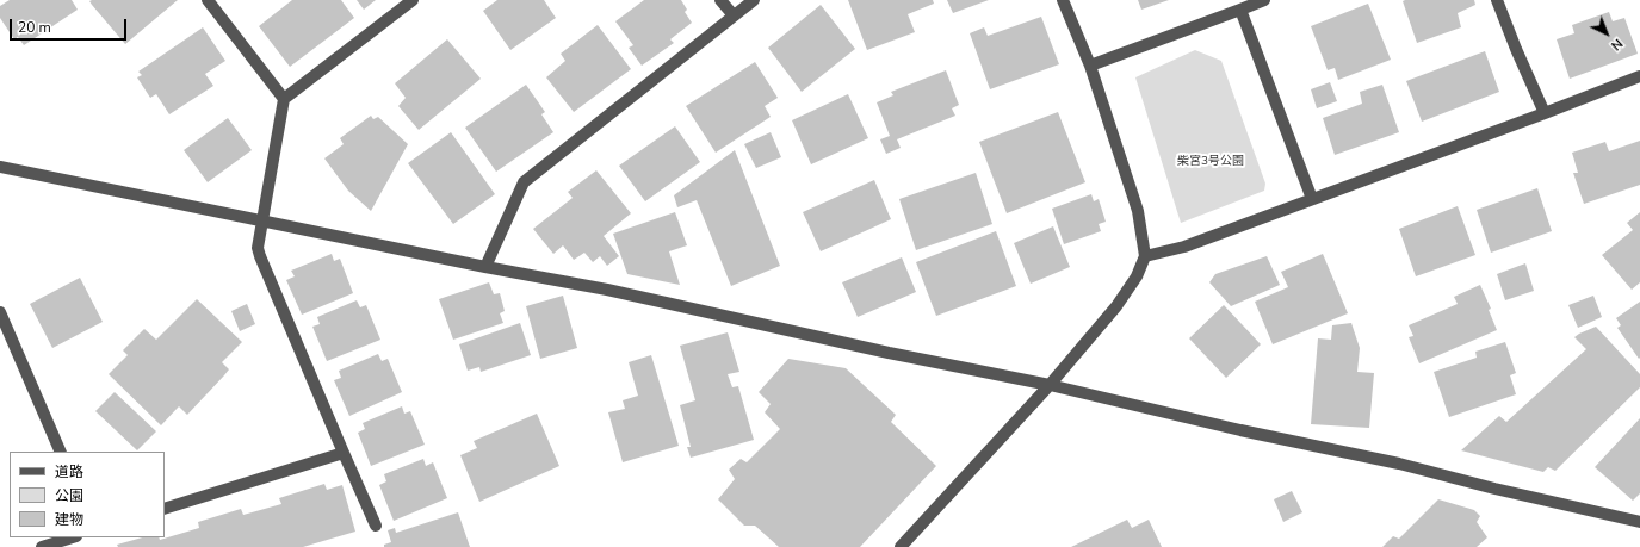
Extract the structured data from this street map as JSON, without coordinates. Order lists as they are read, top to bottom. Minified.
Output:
{"parks":["柴宮3号公園"],"legend":["道路","公園","建物"],"scale_bar":"20 m","north":"bottom right"}
